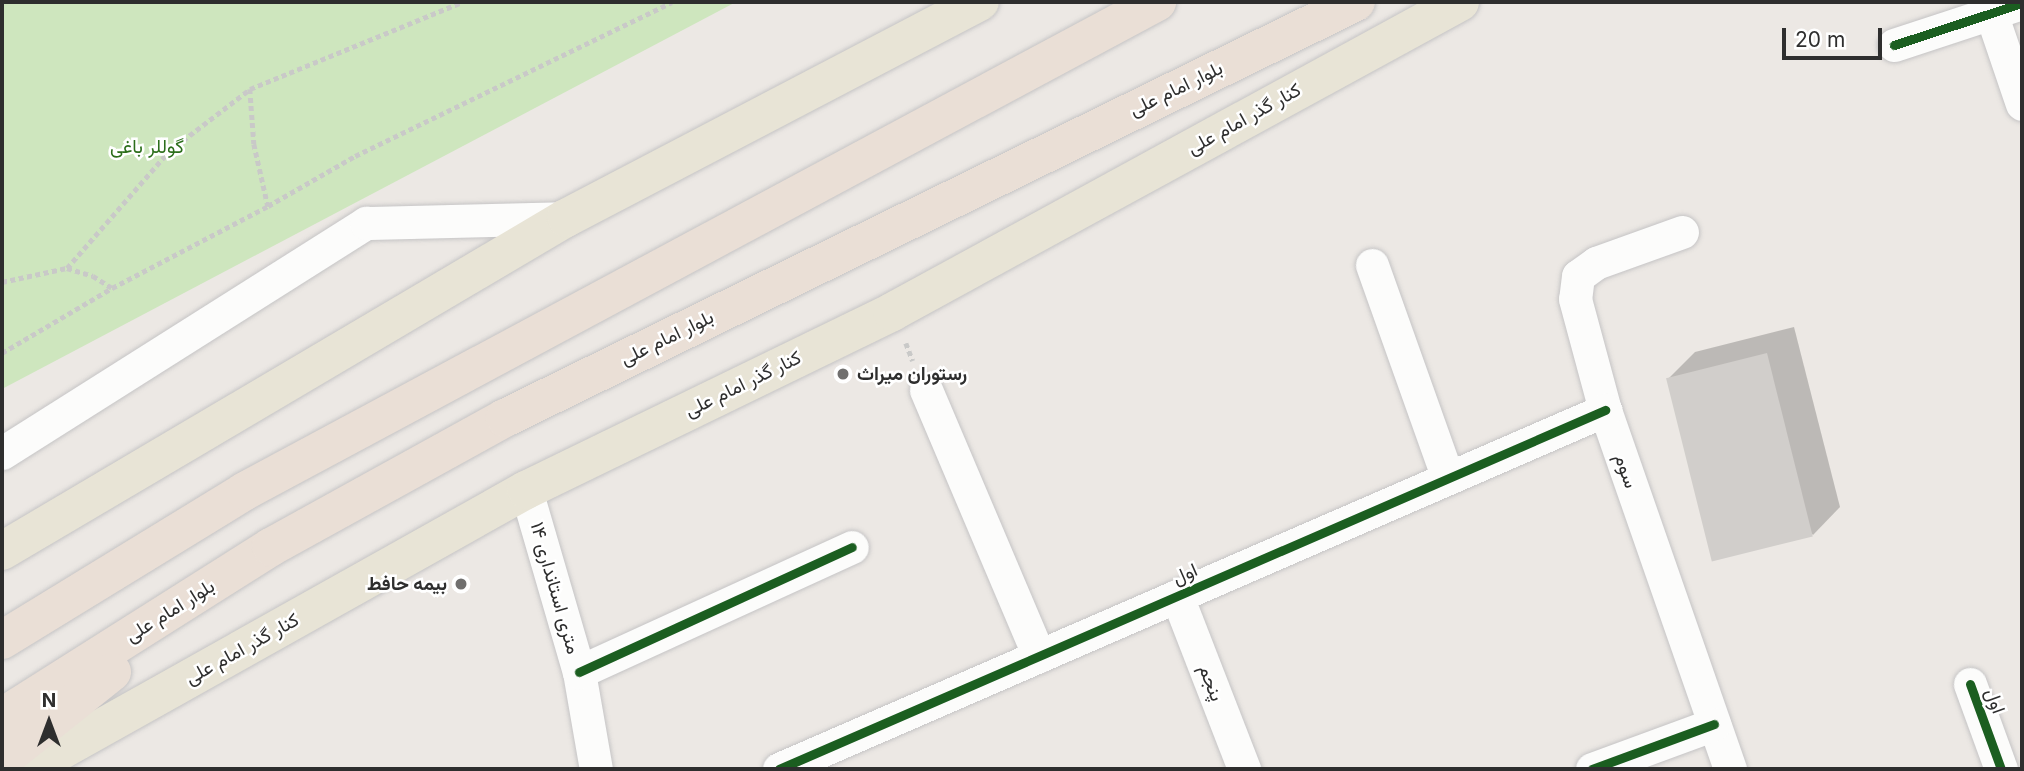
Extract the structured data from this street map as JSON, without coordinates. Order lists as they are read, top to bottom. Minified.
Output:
{"streets":{"highway":["بلوار امام علی"],"main road":["کنار گذر امام علی"],"street":["سوم","اول","۱۴ متری استانداری","پنجم"]},"crossings":[["کنار گذر امام علی","۱۴ متری استانداری"],["سوم","اول"],["اول","پنجم"]],"parks":["گوللر باغی"],"places":["رستوران میراث","بیمه حافط"],"scale_bar":"20 m","north":"top"}
